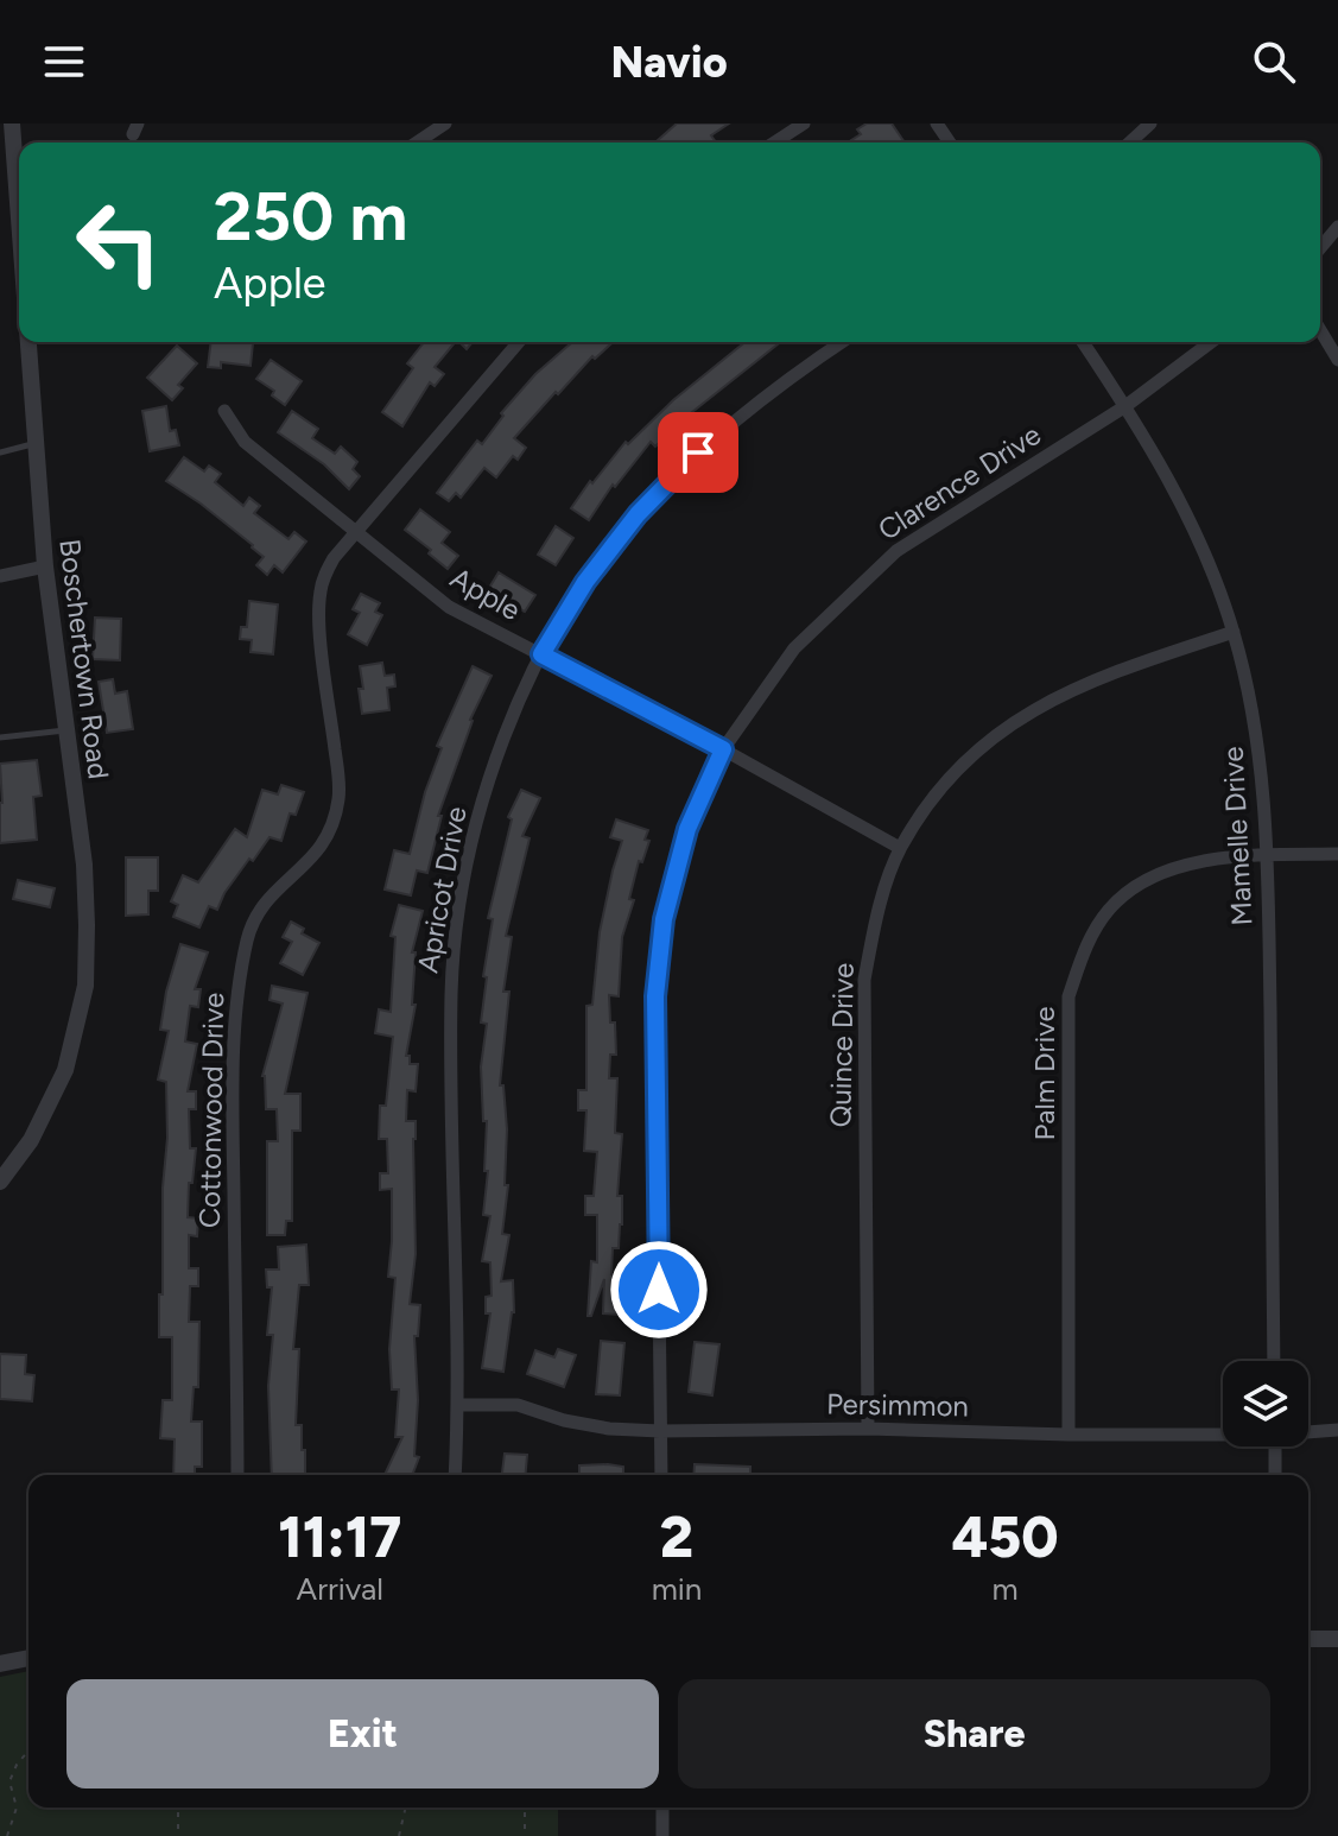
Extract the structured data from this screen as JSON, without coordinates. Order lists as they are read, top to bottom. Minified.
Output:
{"streets":{"street":["Clarence Drive","Apple","Boschertown Road","Mamelle Drive","Apricot Drive","Quince Drive","Palm Drive","Cottonwood Drive","Persimmon"]},"crossings":[["Clarence Drive","Apple"],["Clarence Drive","Mamelle Drive"],["Clarence Drive","Persimmon"],["Apple","Apricot Drive"],["Apple","Quince Drive"],["Apple","Cottonwood Drive"],["Mamelle Drive","Quince Drive"],["Mamelle Drive","Palm Drive"],["Apricot Drive","Persimmon"],["Quince Drive","Persimmon"],["Palm Drive","Persimmon"]],"page":{"header":"Navio","turn":["250 m","Apple"],"eta":["11:17","Arrival","2","min","450","m"],"buttons":["Exit","Share"]}}
